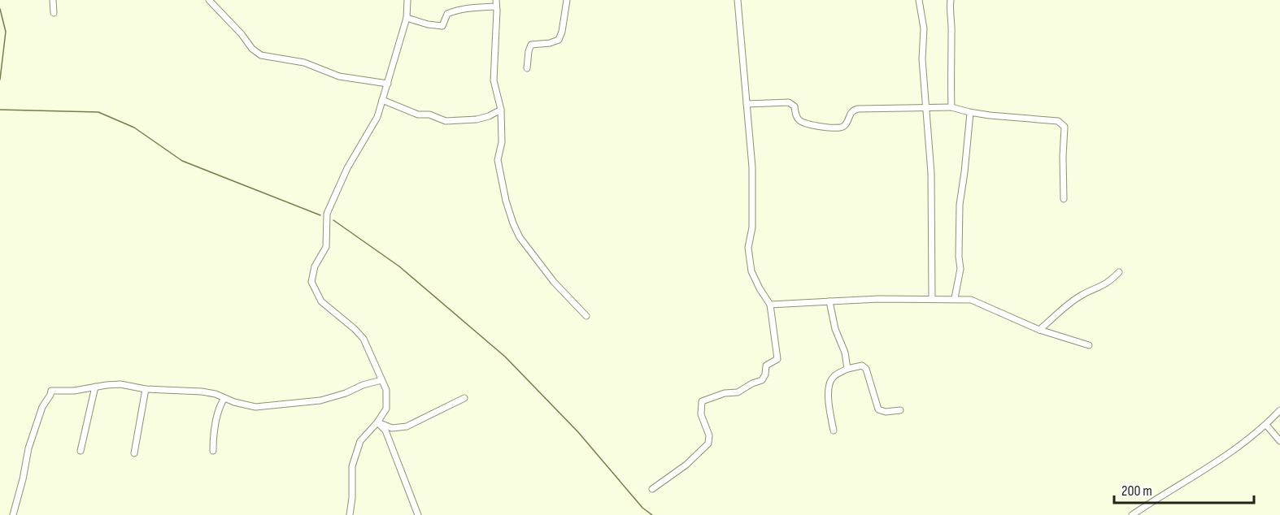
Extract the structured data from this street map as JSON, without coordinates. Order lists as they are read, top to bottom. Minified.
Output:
{"scale_bar":"200 m"}
